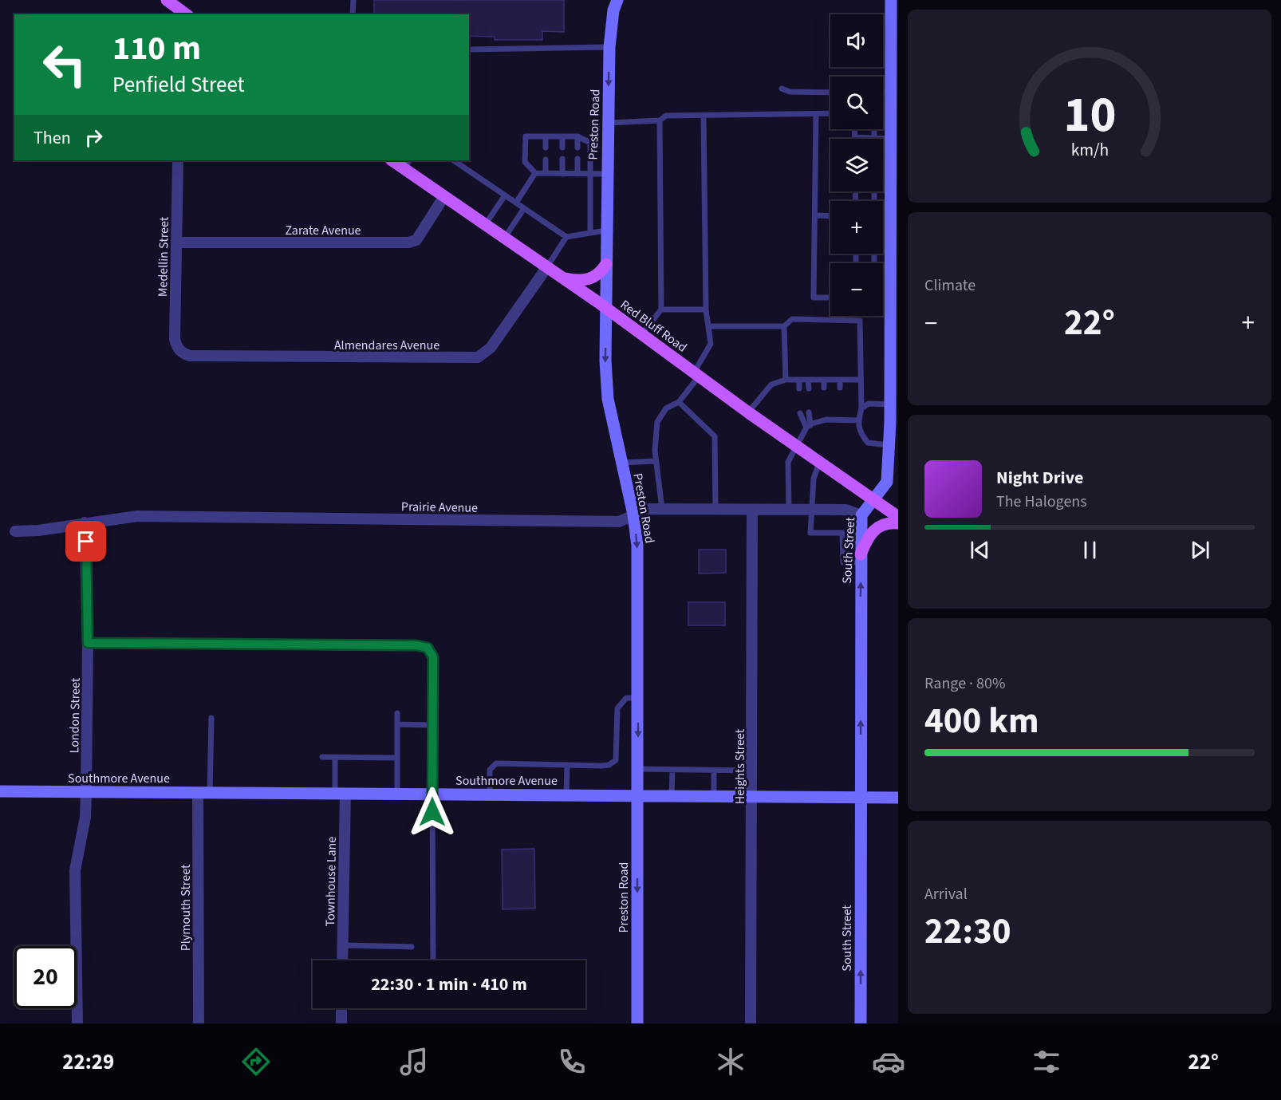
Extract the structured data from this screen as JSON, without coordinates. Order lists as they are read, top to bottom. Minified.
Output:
{"streets":{"main road":["Preston Road","Red Bluff Road","South Street","Southmore Avenue"],"street":["Zarate Avenue","Medellin Street","Almendares Avenue","Prairie Avenue","London Street","Heights Street","Townhouse Lane","Plymouth Street"]},"crossings":[["Preston Road","Red Bluff Road"],["Preston Road","Prairie Avenue"],["Preston Road","Southmore Avenue"],["Zarate Avenue","Medellin Street"],["Zarate Avenue","Red Bluff Road"],["Medellin Street","Almendares Avenue"],["Red Bluff Road","Almendares Avenue"],["Red Bluff Road","South Street"],["Prairie Avenue","South Street"],["Prairie Avenue","London Street"],["Prairie Avenue","Heights Street"],["South Street","Southmore Avenue"],["London Street","Southmore Avenue"],["Heights Street","Southmore Avenue"],["Southmore Avenue","Townhouse Lane"],["Southmore Avenue","Plymouth Street"]],"one_way":["Preston Road","South Street"],"page":{"map_buttons":["+","−"],"turn":["110 m","Penfield Street"],"then":"Then","tile":["Climate",["Range · 80%","400 km"],["Arrival","22:30"]],"heat":["−","22°","+"],"song":["Night Drive","The Halogens"],"limit":"20","trip":"22:30 · 1 min · 410 m","tabs":["22:29","22°"],"gauge":["10","km/h"]}}
